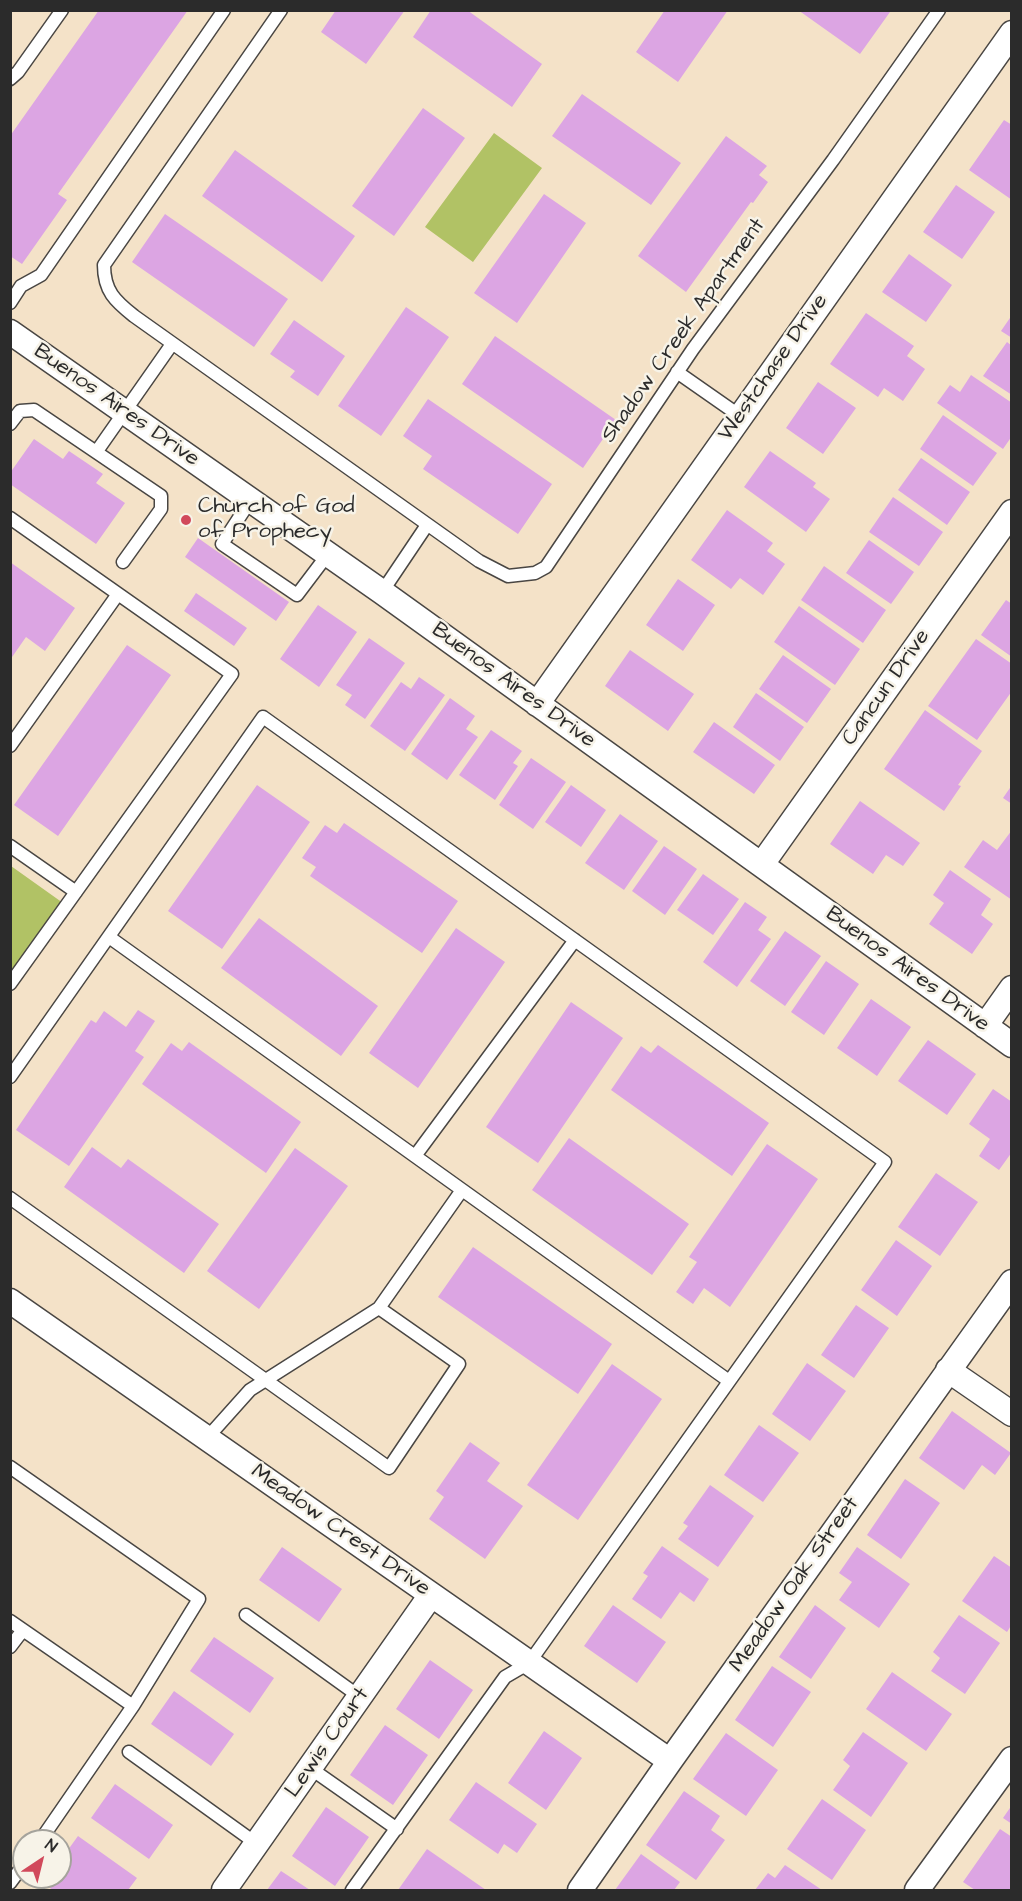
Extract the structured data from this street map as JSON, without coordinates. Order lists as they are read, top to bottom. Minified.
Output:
{"streets":{"street":["Westchase Drive","Buenos Aires Drive","Cancun Drive","Meadow Crest Drive","Meadow Oak Street","Lewis Court"],"lane":["Shadow Creek Apartment"]},"crossings":[["Westchase Drive","Buenos Aires Drive"],["Buenos Aires Drive","Cancun Drive"],["Meadow Crest Drive","Meadow Oak Street"],["Meadow Crest Drive","Lewis Court"]],"places":["Church of God of Prophecy"],"north":"top right"}
